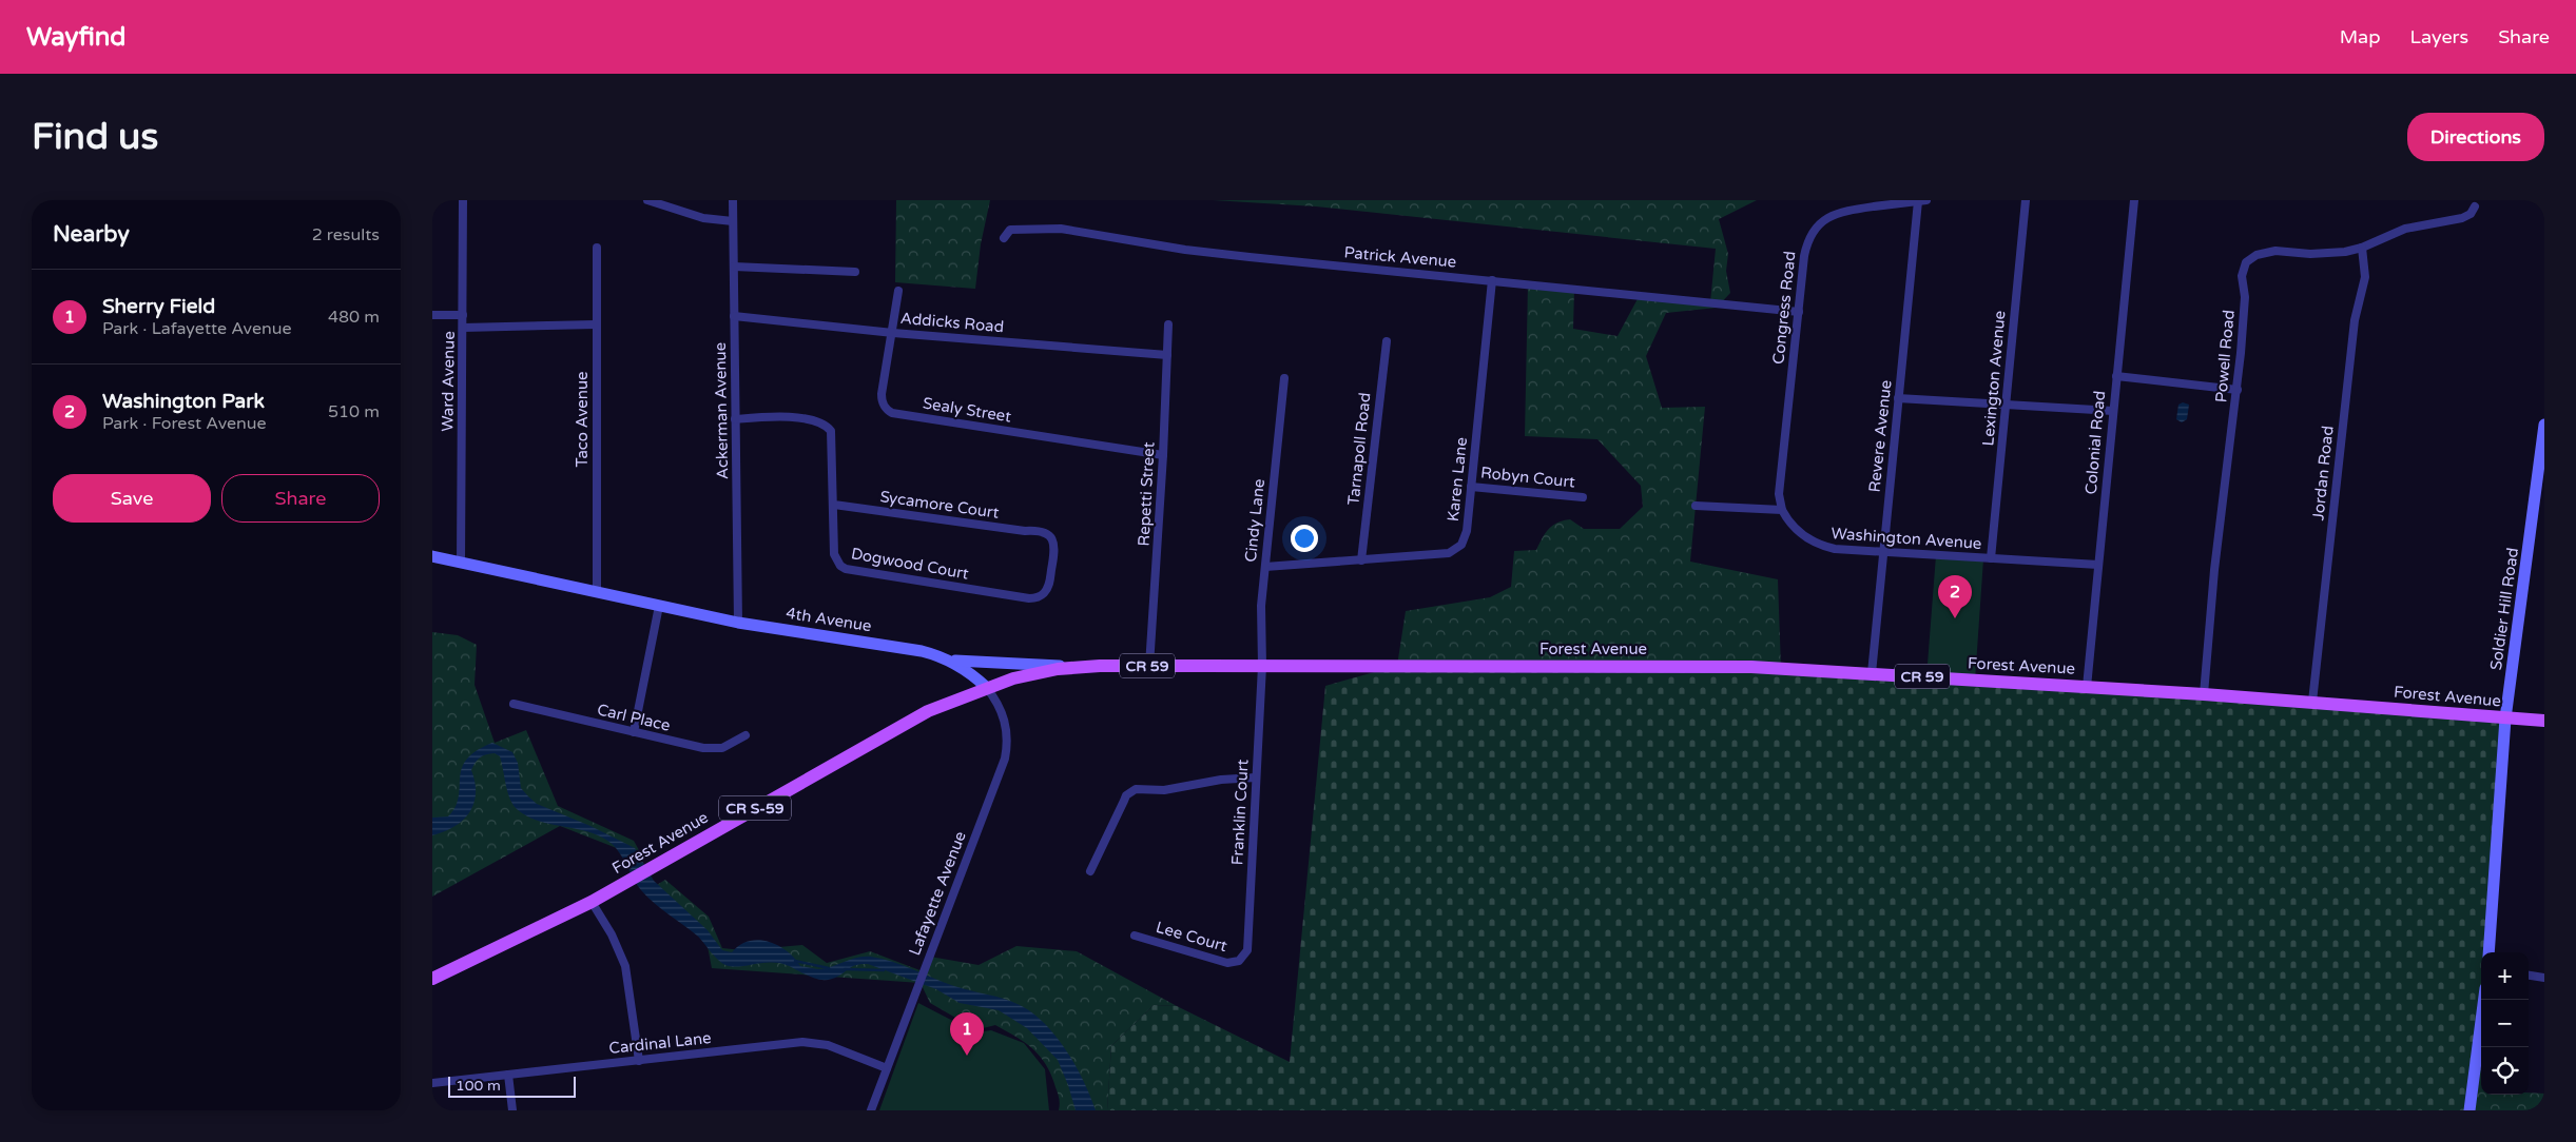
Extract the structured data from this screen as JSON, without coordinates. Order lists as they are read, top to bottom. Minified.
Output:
{"streets":{"main road":["Soldier Hill Road","4th Avenue","Forest Avenue","CR 59","CR S-59"],"street":["Patrick Avenue","Congress Road","Addicks Road","Powell Road","Lexington Avenue","Ward Avenue","Sealy Street","Ackerman Avenue","Taco Avenue","Revere Avenue","Colonial Road","Tarnapoll Road","Jordan Road","Robyn Court","Karen Lane","Repetti Street","Sycamore Court","Cindy Lane","Washington Avenue","Dogwood Court","Carl Place","Franklin Court","Lafayette Avenue","Lee Court","Cardinal Lane"]},"crossings":[["Patrick Avenue","Congress Road"],["Patrick Avenue","Karen Lane"],["Congress Road","Revere Avenue"],["Congress Road","Washington Avenue"],["Addicks Road","Sealy Street"],["Addicks Road","Ackerman Avenue"],["Addicks Road","Repetti Street"],["Powell Road","Jordan Road"],["Powell Road","Forest Avenue"],["Lexington Avenue","Washington Avenue"],["Ward Avenue","4th Avenue"],["Sealy Street","Repetti Street"],["Ackerman Avenue","Dogwood Court"],["Ackerman Avenue","4th Avenue"],["Taco Avenue","4th Avenue"],["Revere Avenue","Washington Avenue"],["Revere Avenue","Forest Avenue"],["Colonial Road","Washington Avenue"],["Colonial Road","Forest Avenue"],["Tarnapoll Road","Karen Lane"],["Jordan Road","Forest Avenue"],["Robyn Court","Karen Lane"],["Karen Lane","Cindy Lane"],["Repetti Street","CR 59"],["Sycamore Court","Dogwood Court"],["Cindy Lane","Forest Avenue"],["Cindy Lane","CR 59"],["Cindy Lane","Franklin Court"],["Soldier Hill Road","Forest Avenue"],["4th Avenue","Forest Avenue"],["4th Avenue","CR 59"],["4th Avenue","Lafayette Avenue"],["Forest Avenue","CR 59"],["Forest Avenue","Franklin Court"],["Forest Avenue","Lafayette Avenue"],["CR 59","Franklin Court"],["CR 59","Lafayette Avenue"],["Franklin Court","Lee Court"],["Lafayette Avenue","Cardinal Lane"]],"scale_bar":"100 m","page":{"header":"Wayfind","nav":["Map","Layers","Share"],"buttons":["Directions",["Save","Share"]],"title":"Find us","heading":["Nearby","2 results"],"list":[{"mark":"1","name":"Sherry Field","note":"Park · Lafayette Avenue","value":"480 m"},{"mark":"2","name":"Washington Park","note":"Park · Forest Avenue","value":"510 m"}],"pins":["2","1"],"map_buttons":["+","−"],"scale":"100 m"}}
